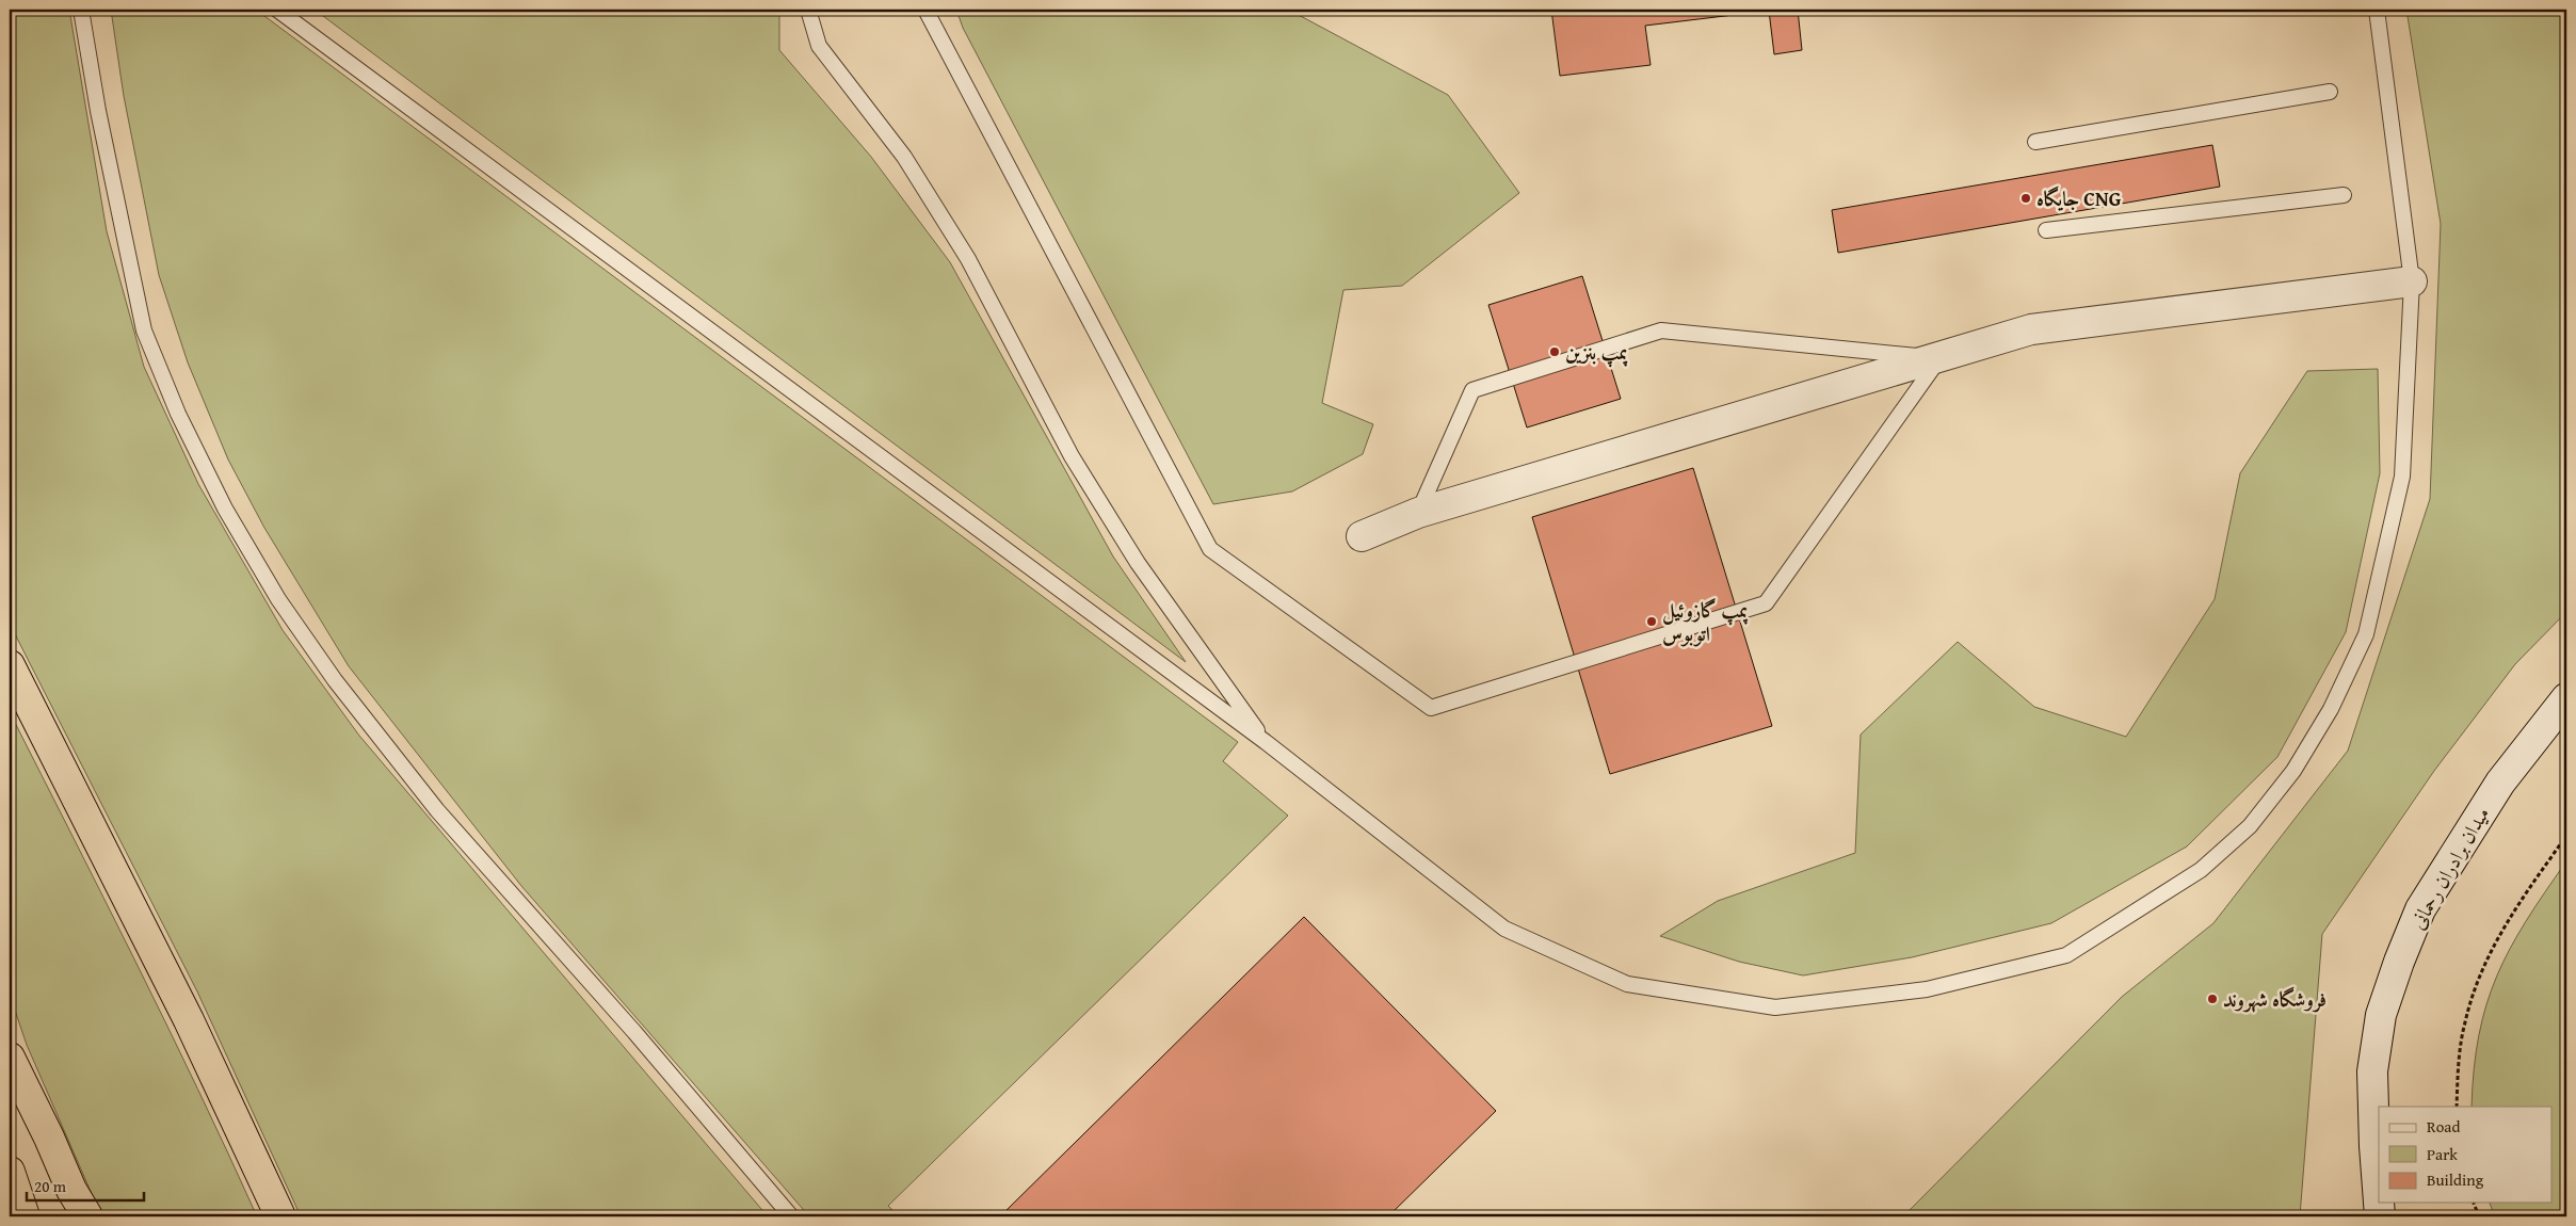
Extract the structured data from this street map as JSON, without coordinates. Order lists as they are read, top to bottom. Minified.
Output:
{"streets":{"street":["میدان برادران رحمانی"]},"places":["جایگاه CNG","پمپ بنزین","پمپ گازوئیل اتوبوس","فروشگاه شهروند"],"legend":["Road","Park","Building"],"scale_bar":"20 m"}
